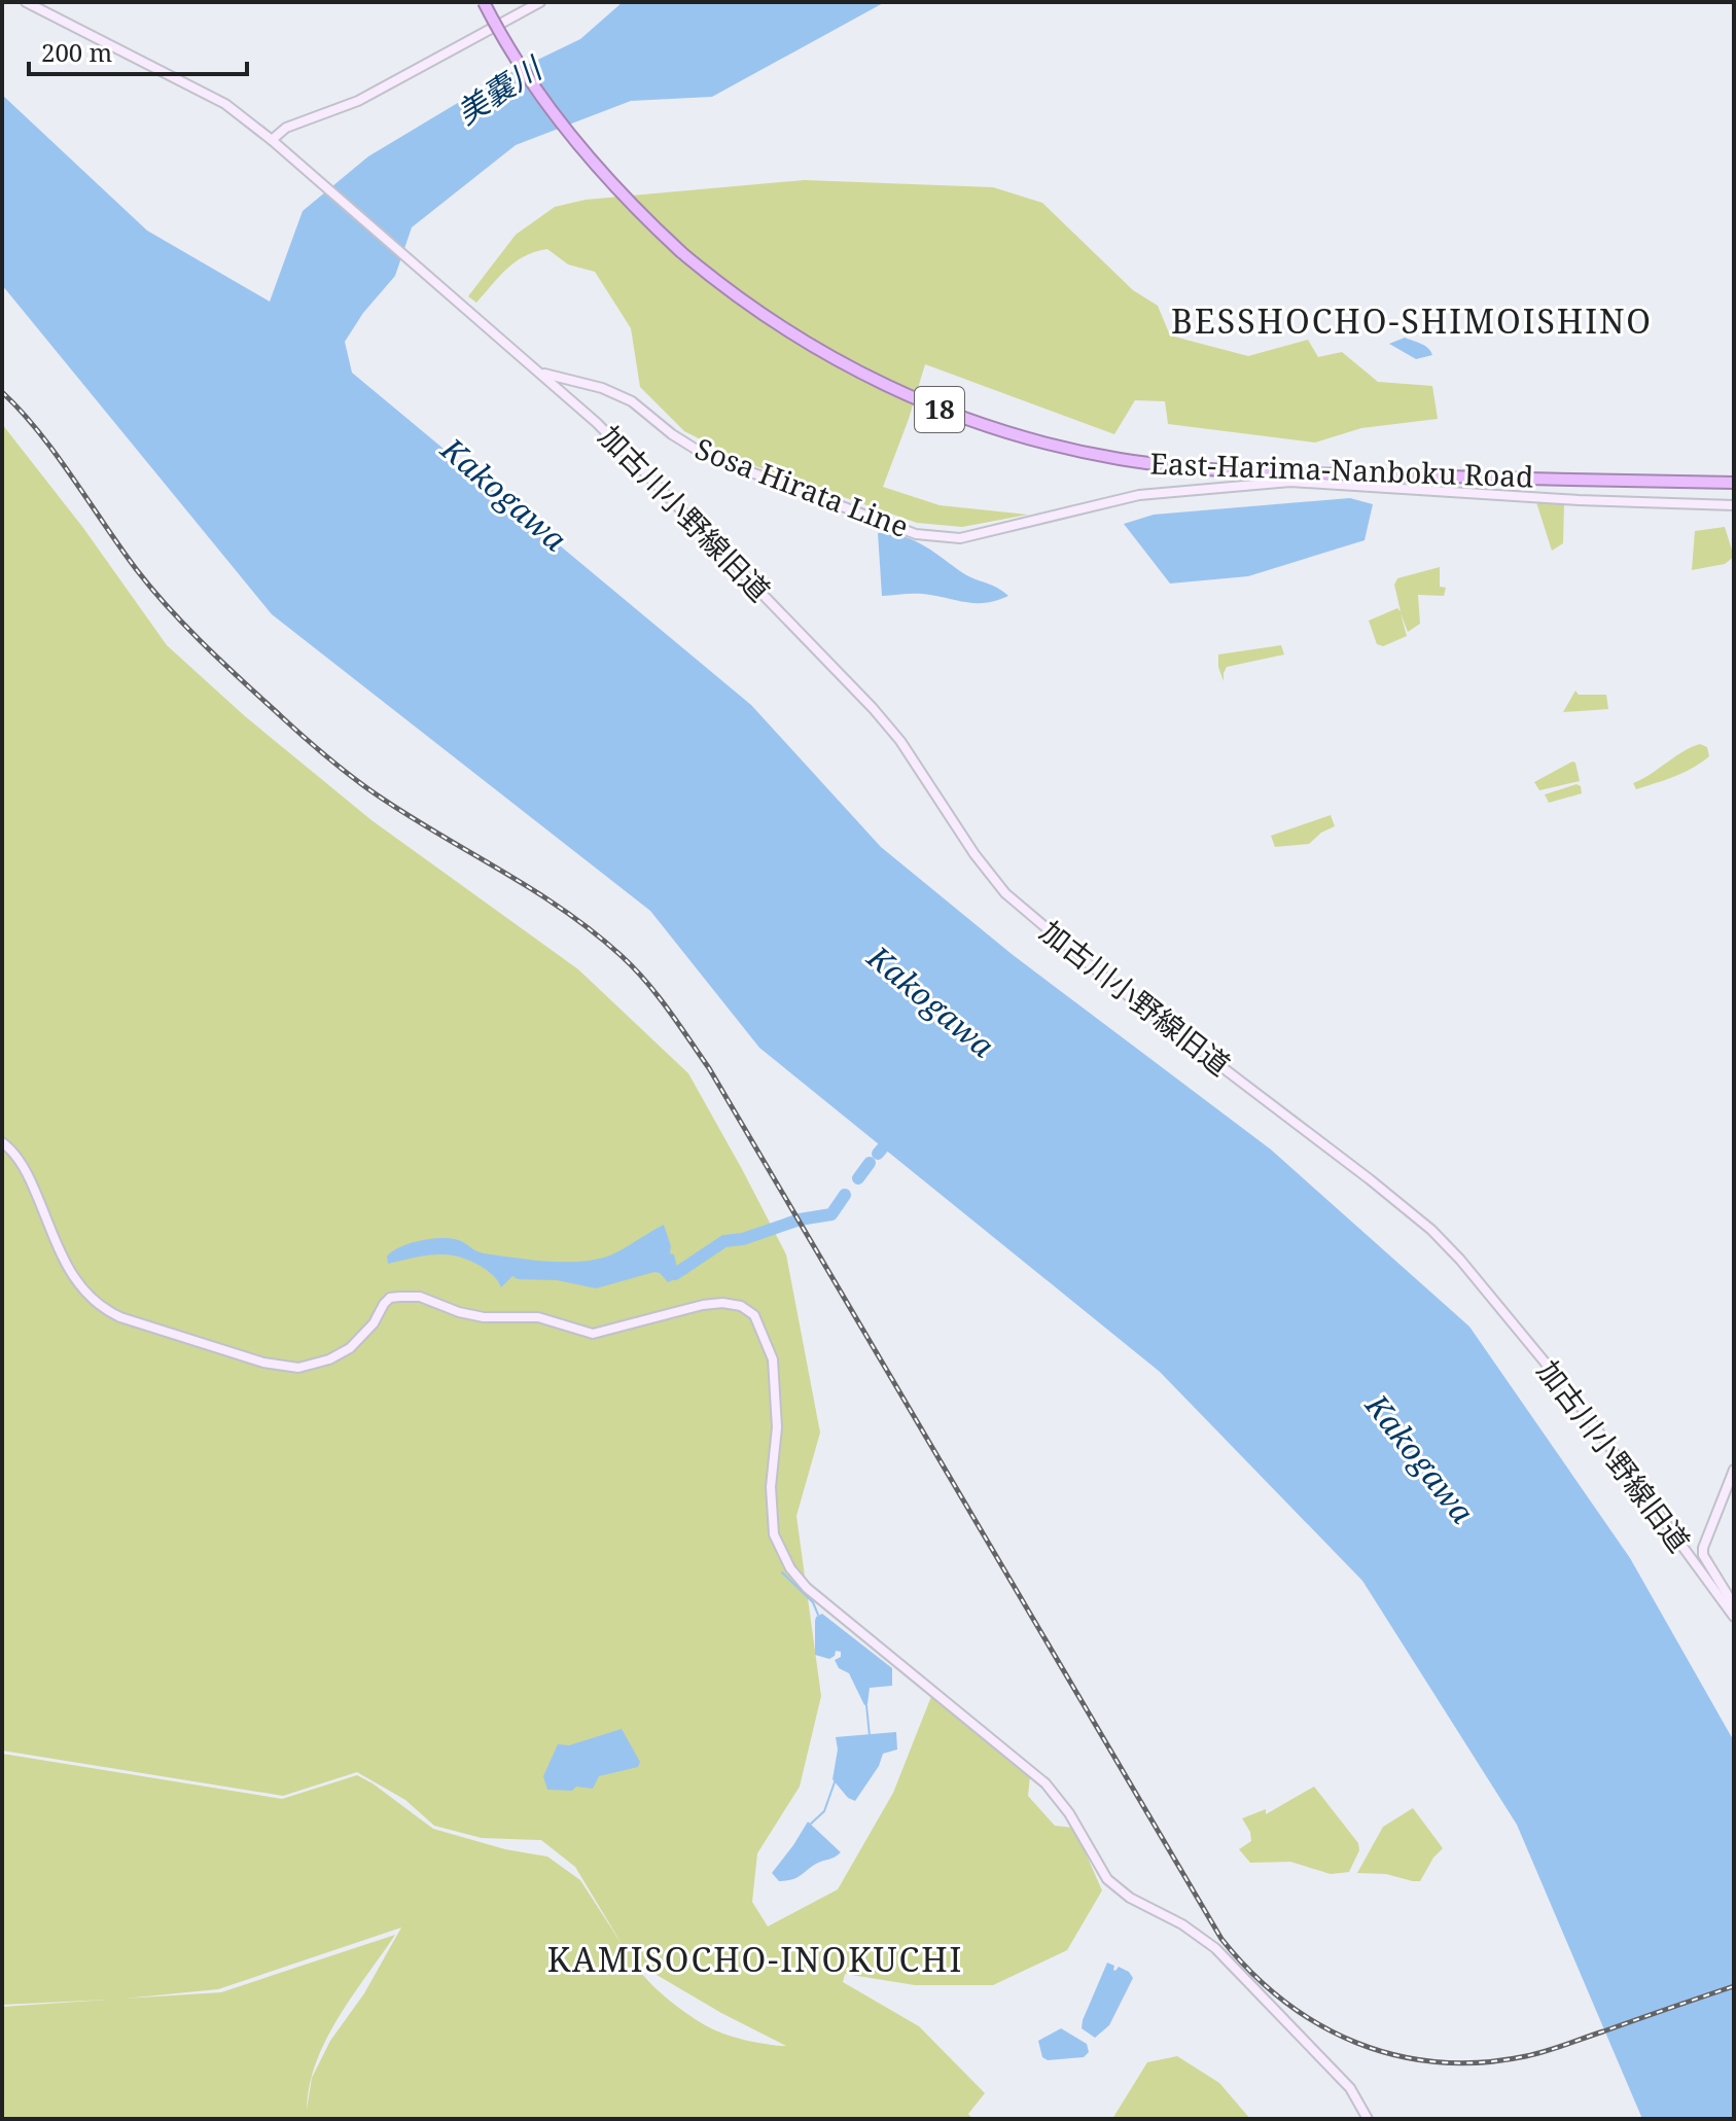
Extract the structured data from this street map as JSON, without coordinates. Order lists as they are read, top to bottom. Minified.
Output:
{"streets":{"highway":["18","East-Harima-Nanboku Road"],"street":["Sosa Hirata Line","加古川小野線旧道"]},"crossings":[["Sosa Hirata Line","加古川小野線旧道"]],"districts":["BESSHOCHO-SHIMOISHINO","KAMISOCHO-INOKUCHI"],"water":["美嚢川","Kakogawa"],"scale_bar":"200 m"}
